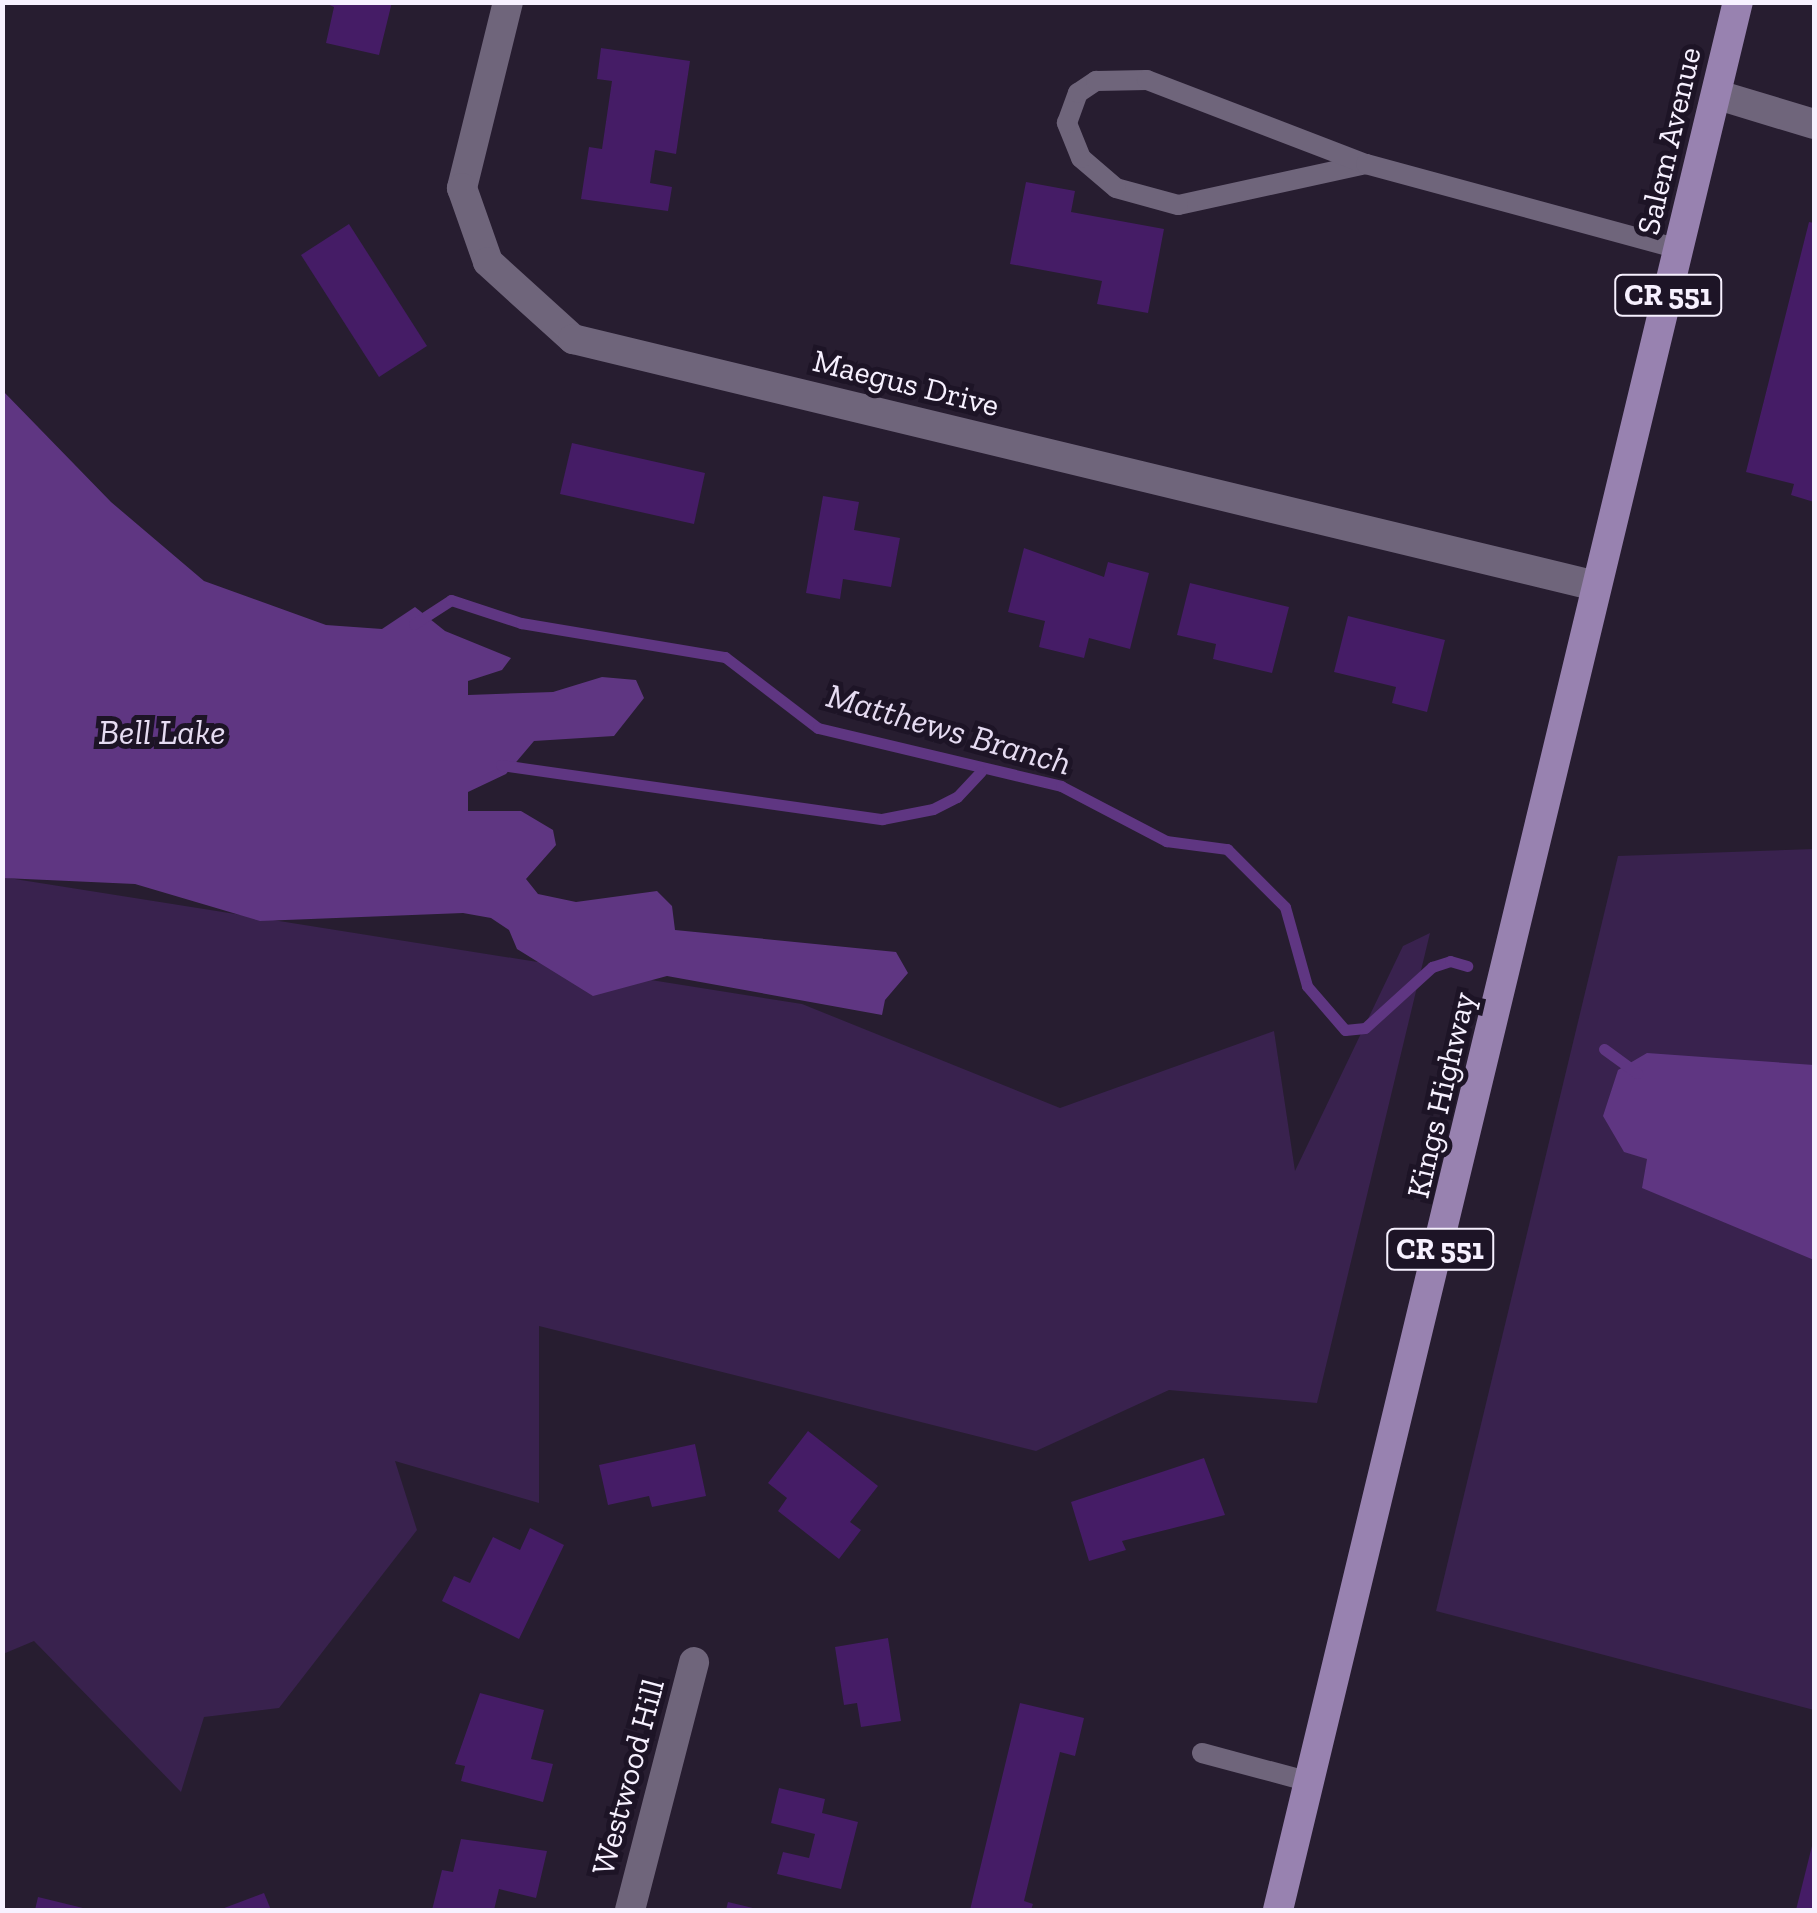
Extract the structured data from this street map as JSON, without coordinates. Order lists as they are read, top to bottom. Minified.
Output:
{"streets":{"main road":["Salem Avenue","CR 551","Kings Highway"],"street":["Maegus Drive","Westwood Hill"]},"crossings":[["Salem Avenue","Maegus Drive"],["Salem Avenue","Kings Highway"],["Maegus Drive","Kings Highway"]],"water":["Matthews Branch","Bell Lake"]}
